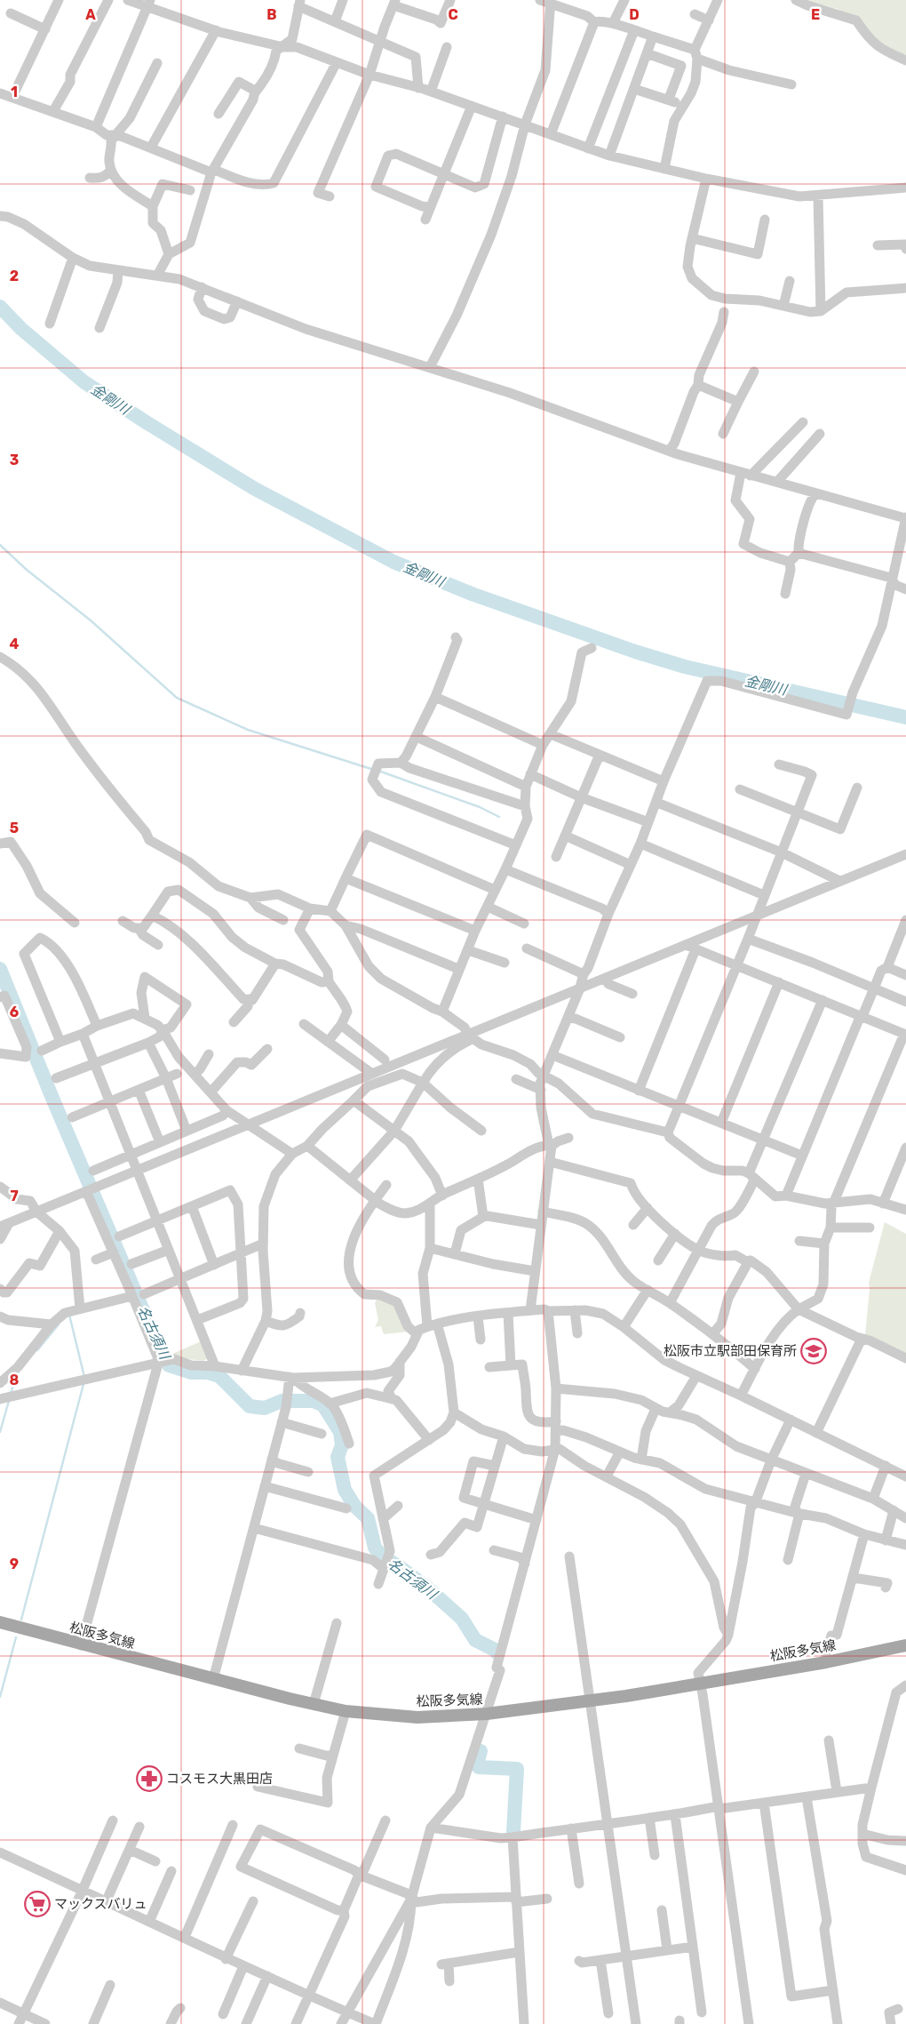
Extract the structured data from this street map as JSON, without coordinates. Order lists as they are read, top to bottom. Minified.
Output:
{"streets":{"main road":["松阪多気線"]},"water":["金剛川","名古須川"],"places":{"school or university":["松阪市立駅部田保育所"],"pharmacy":["コスモス大黒田店"],"supermarket":["マックスバリュ"]},"grid":{"columns":["A","B","C","D","E"],"rows":["1","2","3","4","5","6","7","8","9"]}}
